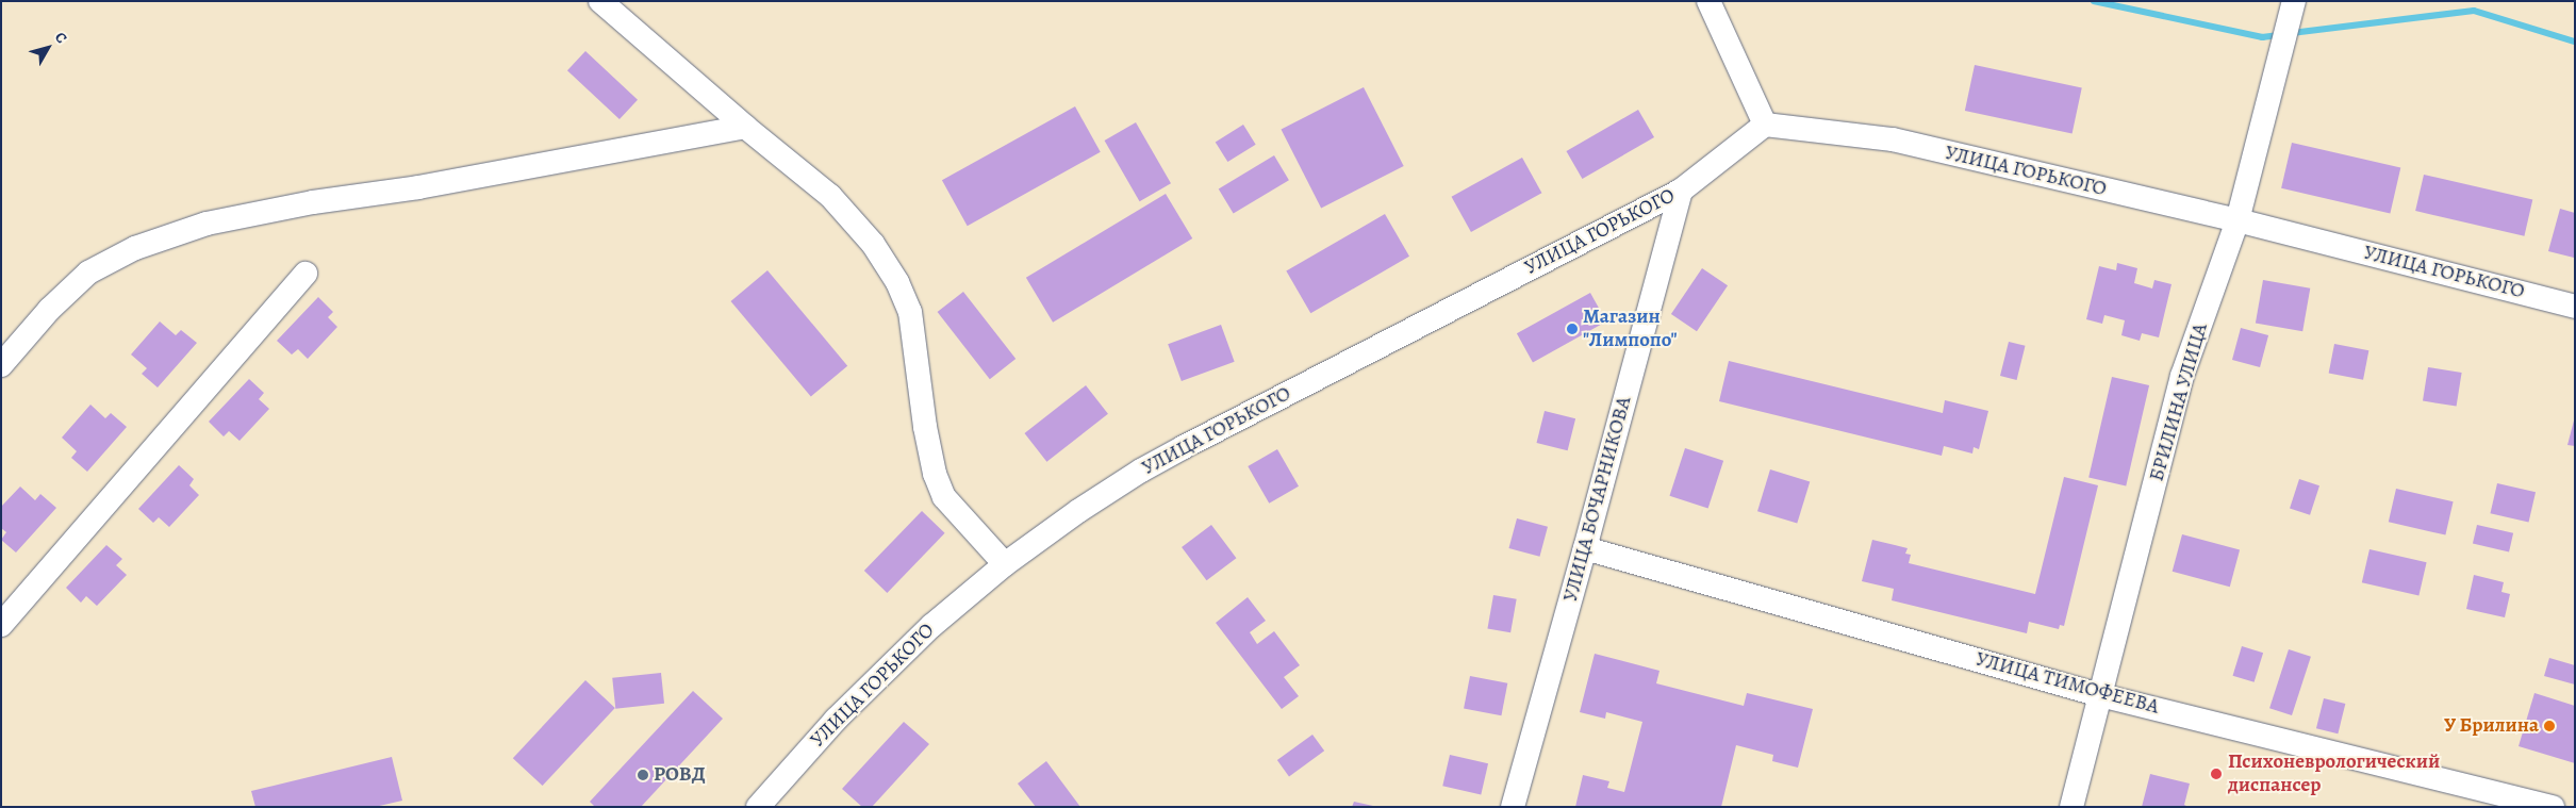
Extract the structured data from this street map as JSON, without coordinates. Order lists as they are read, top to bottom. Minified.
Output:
{"streets":{"street":["УЛИЦА ГОРЬКОГО","БРИЛИНА УЛИЦА","УЛИЦА БОЧАРНИКОВА","УЛИЦА ТИМОФЕЕВА"]},"crossings":[["УЛИЦА ГОРЬКОГО","БРИЛИНА УЛИЦА"],["УЛИЦА ГОРЬКОГО","УЛИЦА БОЧАРНИКОВА"],["БРИЛИНА УЛИЦА","УЛИЦА ТИМОФЕЕВА"],["УЛИЦА БОЧАРНИКОВА","УЛИЦА ТИМОФЕЕВА"]],"places":["Магазин \"Лимпопо\"","У Брилина","Психоневрологический диспансер","РОВД"],"north":"top right"}
